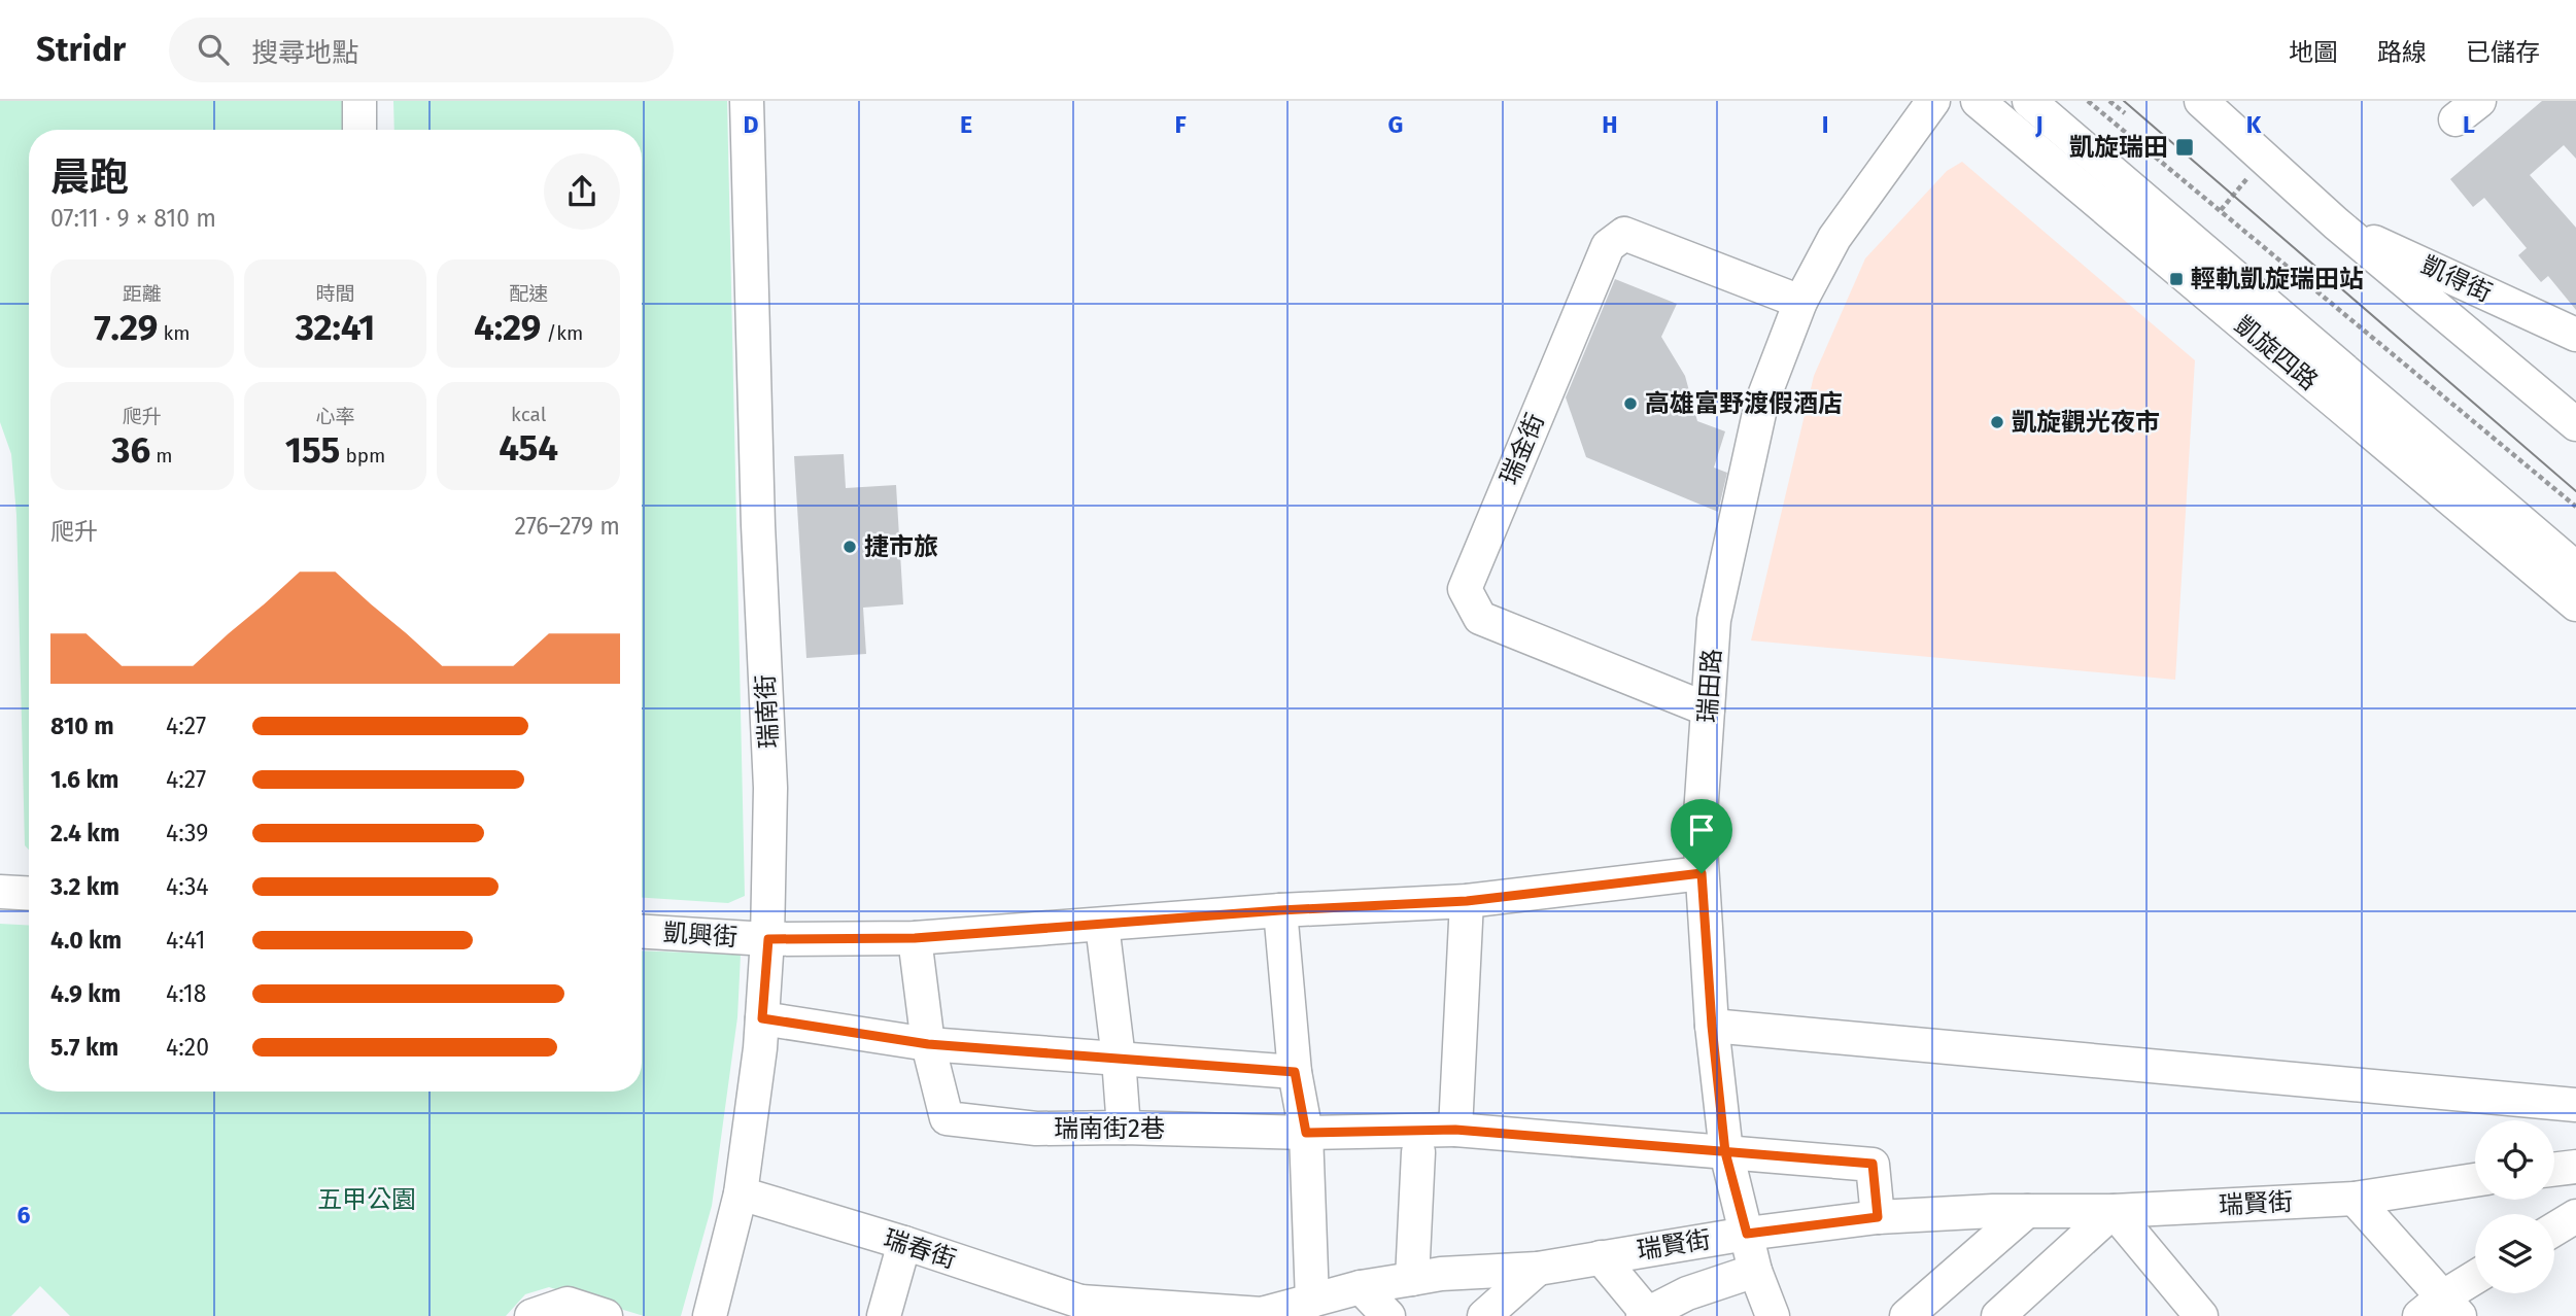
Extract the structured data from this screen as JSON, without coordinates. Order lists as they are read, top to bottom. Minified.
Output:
{"streets":{"street":["凱得街","凱旋四路","瑞金街","瑞田路","瑞南街","凱興街","瑞南街2巷","瑞賢街","瑞春街"]},"crossings":[["瑞金街","瑞田路"],["瑞田路","凱興街"],["瑞田路","瑞南街2巷"],["瑞田路","瑞賢街"],["瑞南街","凱興街"],["瑞南街","瑞春街"],["凱興街","瑞南街2巷"],["瑞南街2巷","瑞賢街"],["瑞賢街","瑞春街"]],"parks":["五甲公園"],"places":{"transit":["凱旋瑞田","輕軌凱旋瑞田站"],"other":["高雄富野渡假酒店","凱旋觀光夜市","捷市旅"]},"page":{"header":"Stridr","search":"搜尋地點","nav":["地圖","路線","已儲存"],"heading":["晨跑","07:11 · 9 × 810 m"],"stats":[["距離","7.29 km"],["時間","32:41"],["配速","4:29 /km"],["爬升","36 m"],["心率","155 bpm"],["kcal","454"]],"chart":["爬升","276–279 m"],"list":[{"name":"810 m","note":"4:27"},{"name":"1.6 km","note":"4:27"},{"name":"2.4 km","note":"4:39"},{"name":"3.2 km","note":"4:34"},{"name":"4.0 km","note":"4:41"},{"name":"4.9 km","note":"4:18"},{"name":"5.7 km","note":"4:20"}]},"grid":{"columns":["D","E","F","G","H","I","J","K","L"],"rows":["6"]}}
